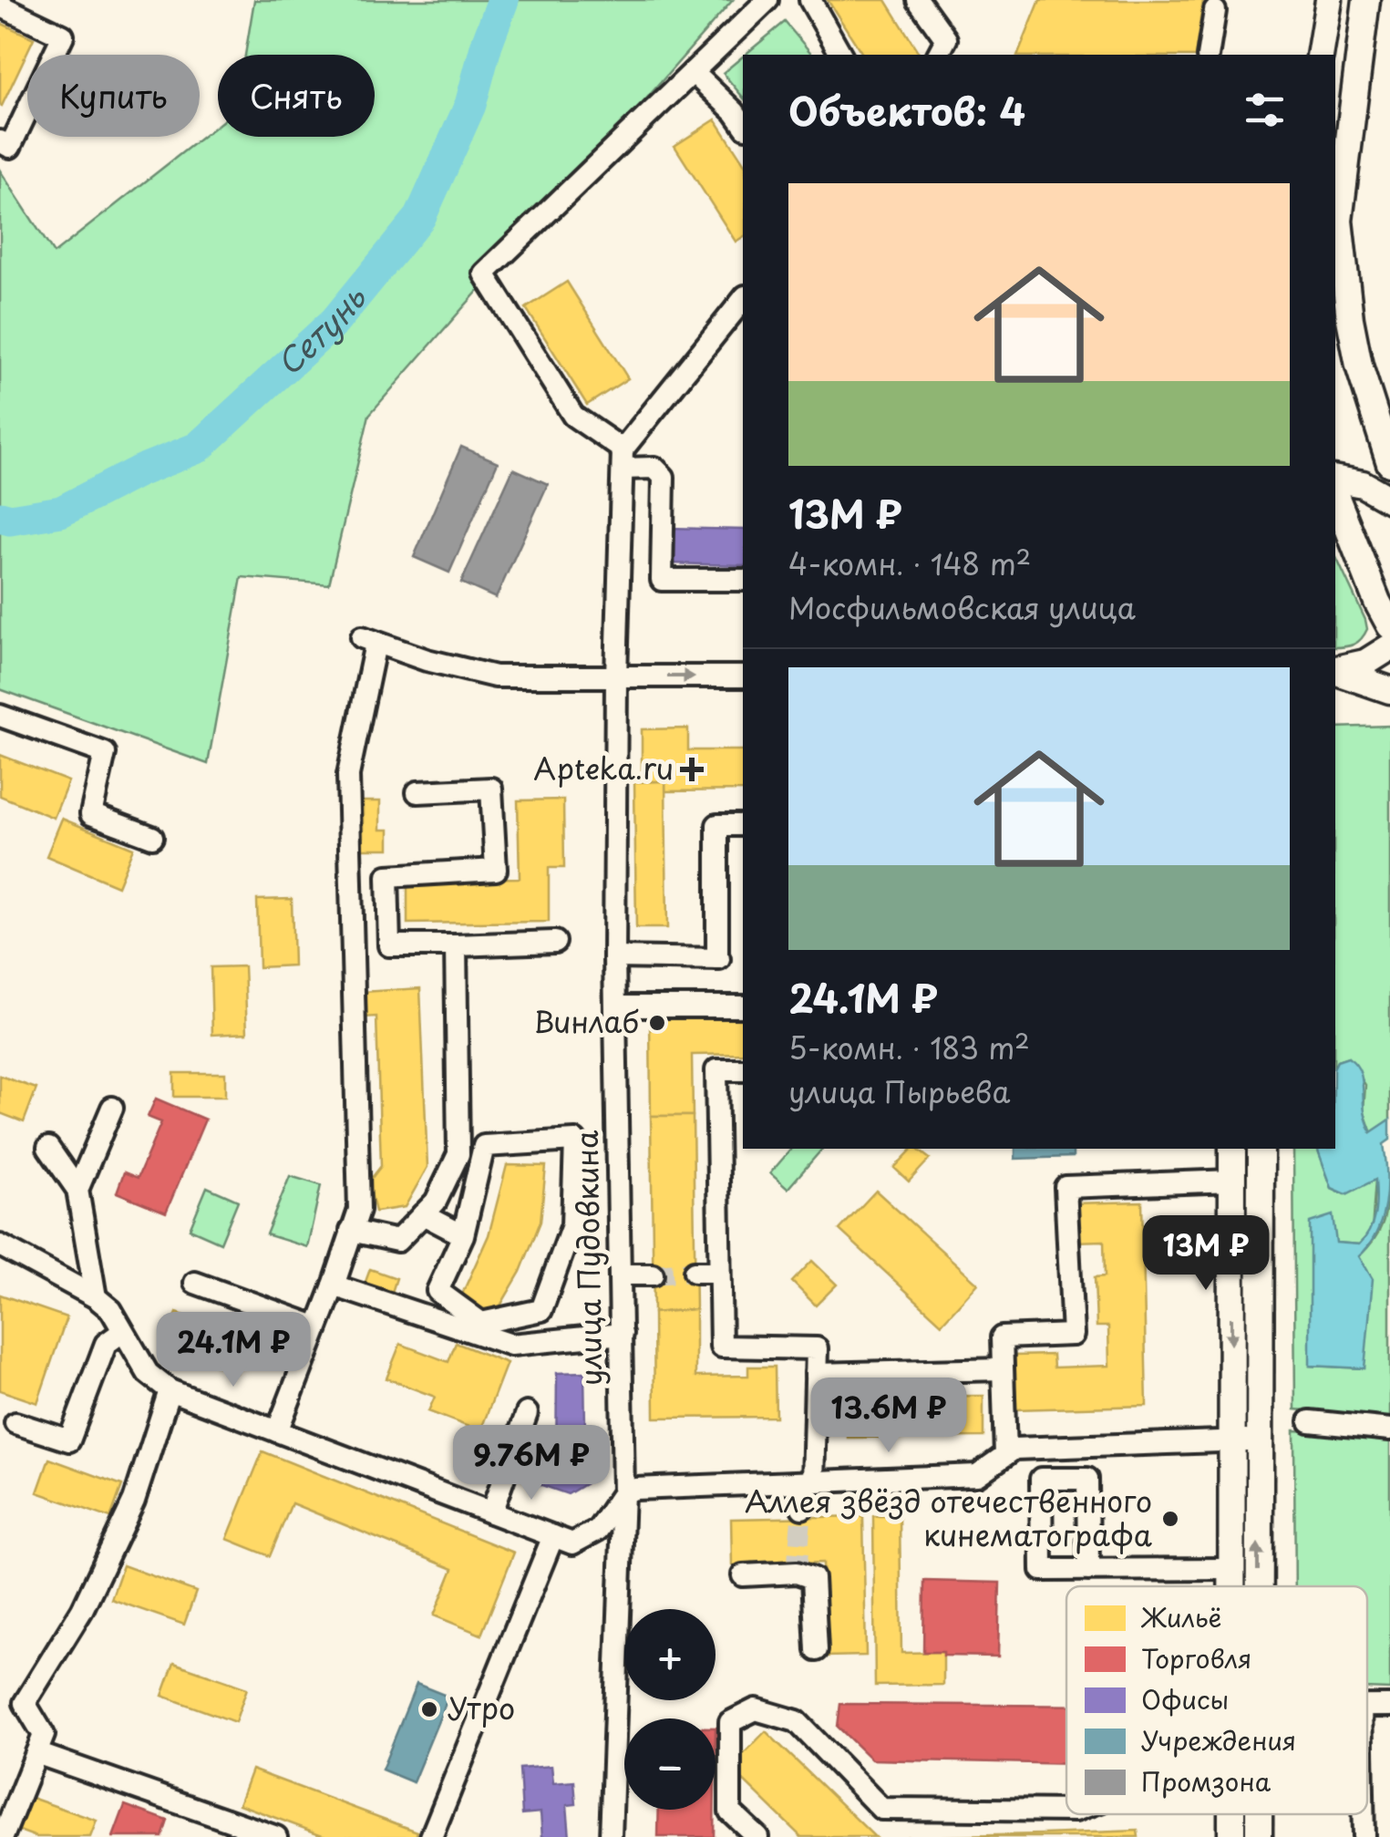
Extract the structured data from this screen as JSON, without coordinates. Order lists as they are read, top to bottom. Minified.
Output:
{"streets":{"street":["улица Пудовкина"]},"water":["Сетунь"],"places":{"health":["Apteka.ru"],"other":["Винлаб","Аллея звёзд отечественного кинематографа","Утро"]},"legend":["Жильё","Торговля","Офисы","Учреждения","Промзона"],"page":{"chip":["Купить","Снять"],"heading":"Объектов: 4","list":[{"name":"13M ₽","note":"4-комн. · 148 m² · Мосфильмовская улица"},{"name":"24.1M ₽","note":"5-комн. · 183 m² · улица Пырьева"}],"price":["13M ₽","24.1M ₽","13.6M ₽","9.76M ₽"],"map_buttons":["+","−"]}}
